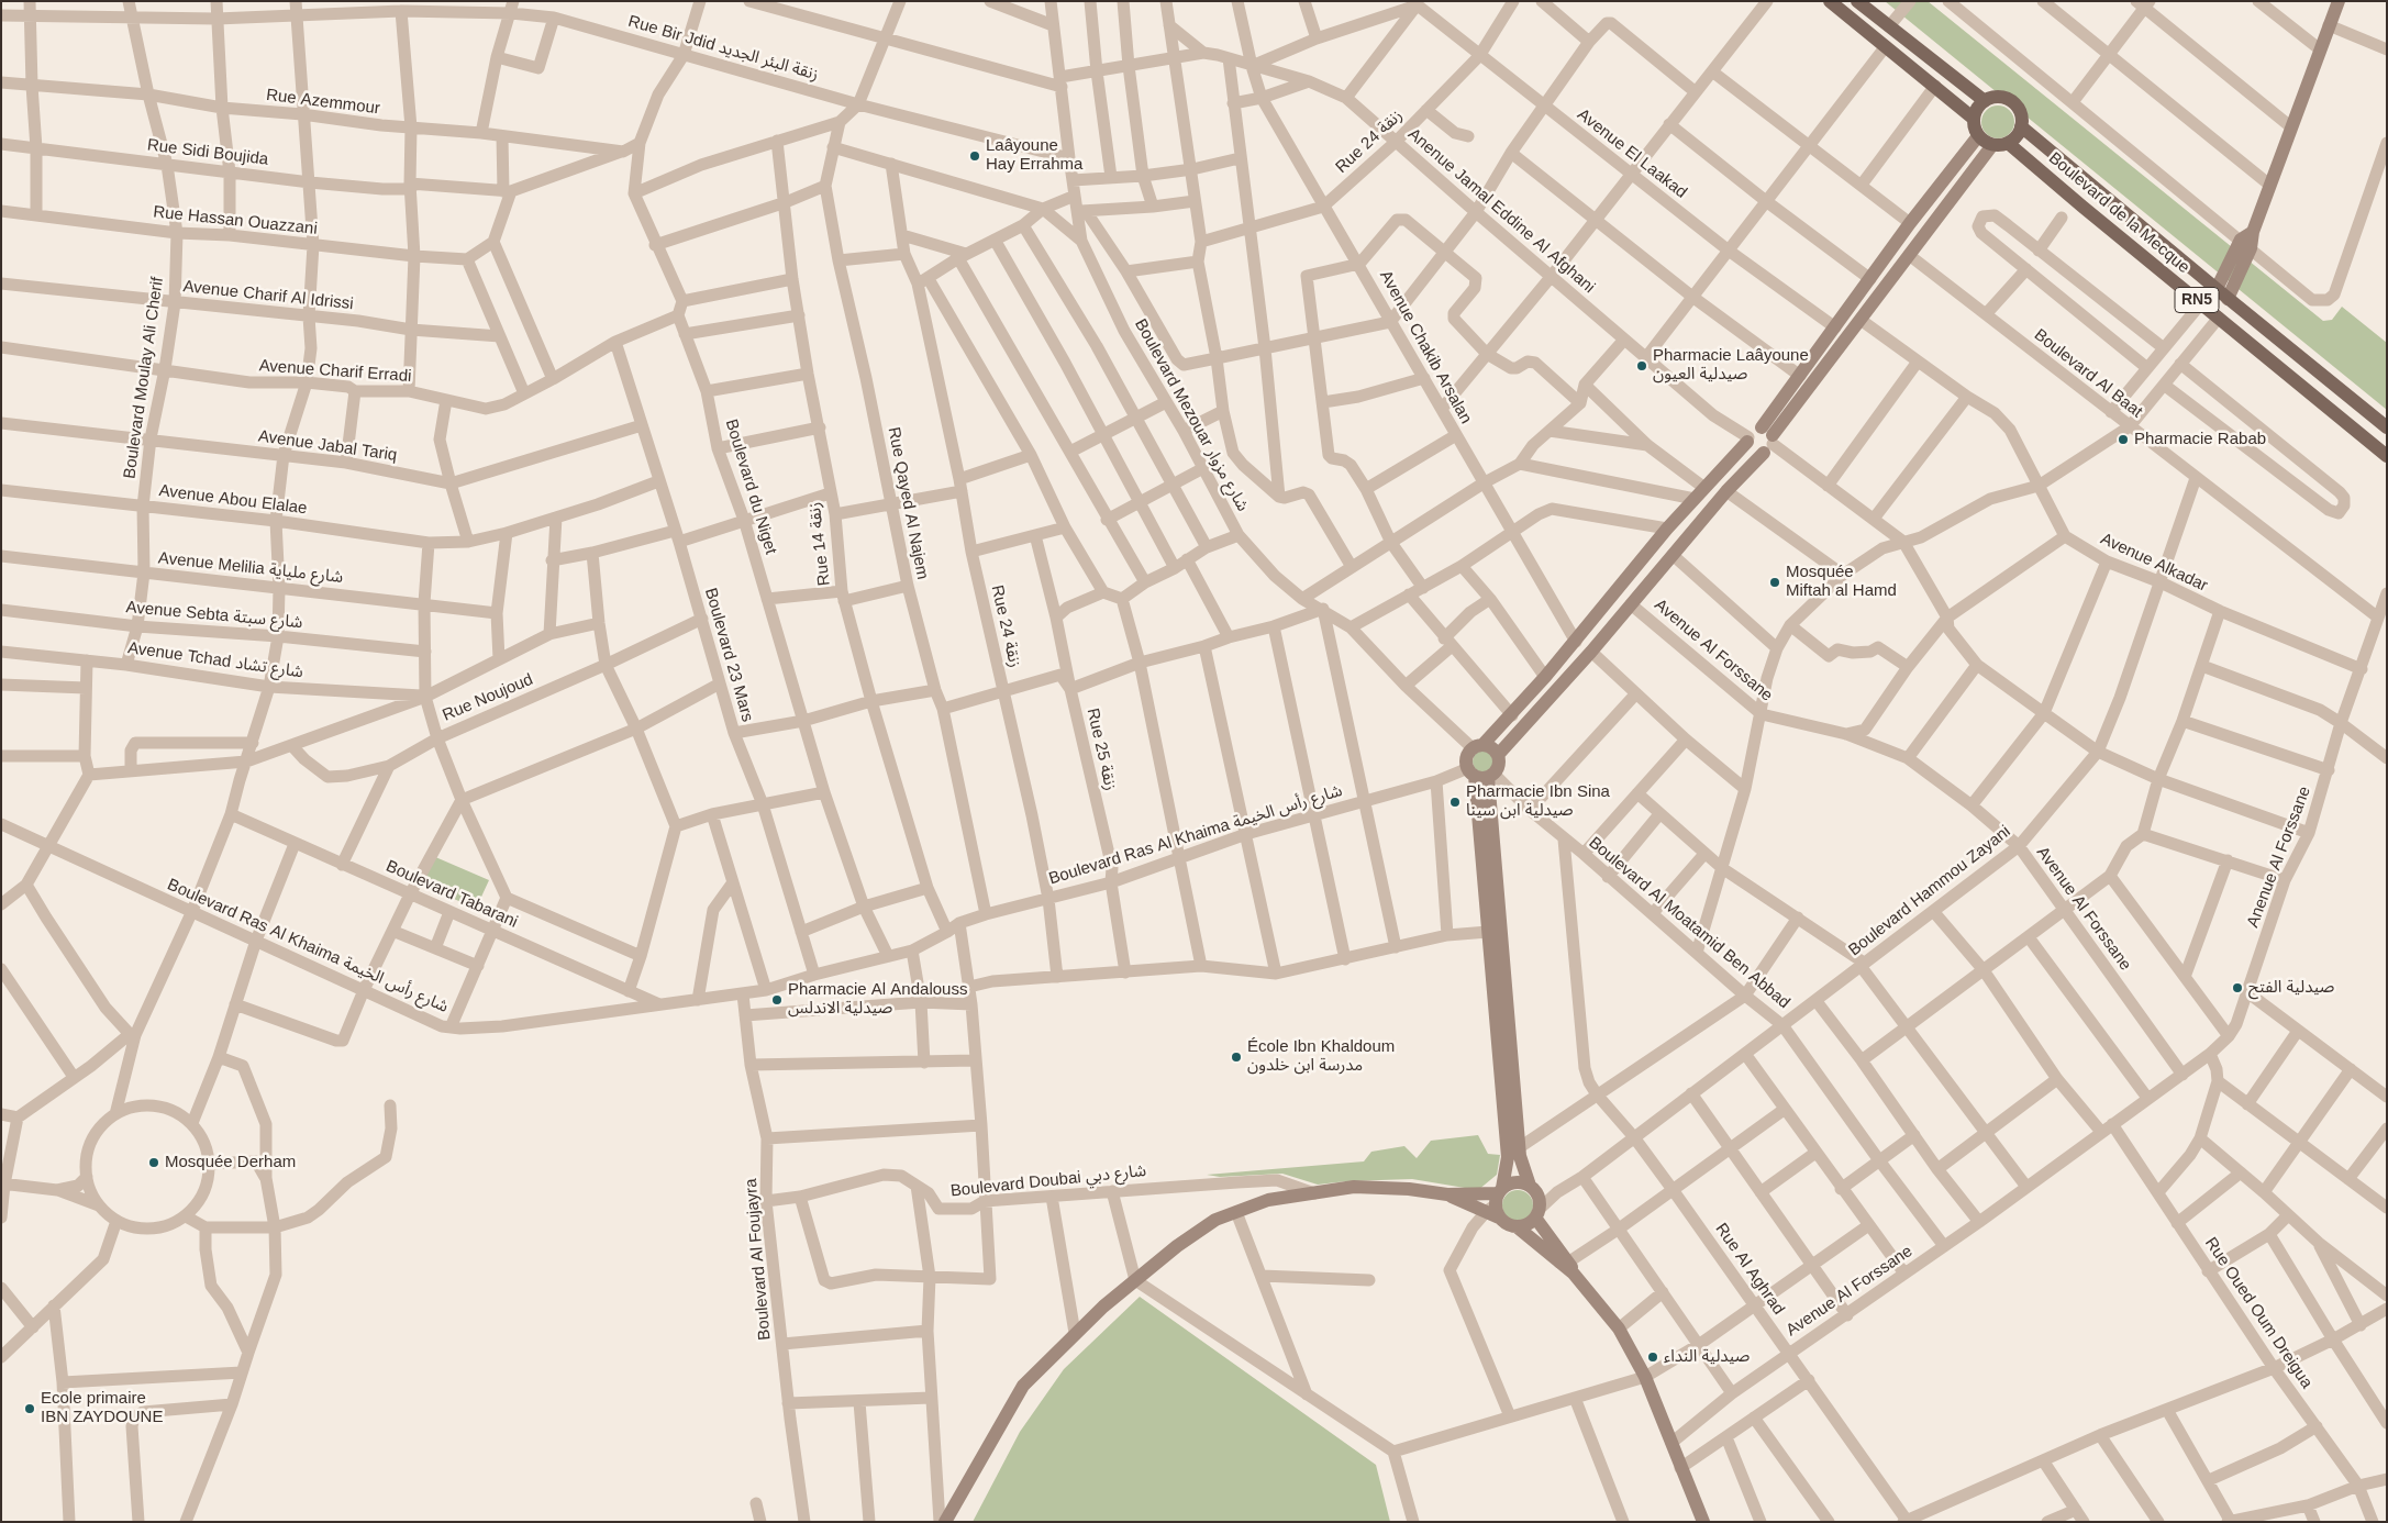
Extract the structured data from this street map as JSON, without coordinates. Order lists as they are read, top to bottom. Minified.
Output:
{"streets":{"main road":["Boulevard de la Mecque","RN5"],"street":["Rue Bir Jdid زنقة البئر الجديد","Rue Azemmour","Rue 24 زنقة","Rue Sidi Boujida","Avenue El Laakad","Anenue Jamal Eddine Al Afghani","Rue Hassan Ouazzani","Avenue Charif Al Idrissi","Avenue Chakib Arsalan","Avenue Charif Erradi","Boulevard Al Baat","Boulevard Moulay Ali Cherif","Boulevard Mezouar شارع مزوار","Avenue Jabal Tariq","Boulevard du Niget","Avenue Abou Elalae","Rue Qayed Al Najem","Rue 14 زنقة","Avenue Alkadar","Avenue Melilia شارع ملياية","Avenue Sebta شارع سبتة","Avenue Al Forssane","Boulevard 23 Mars","Avenue Tchad شارع تشاد","Rue Noujoud","Rue 25 زنقة","Boulevard Ras Al Khaima شارع رأس الخيمة","Anenue Al Forssane","Boulevard Hammou Zayani","Boulevard Tabarani","Boulevard Al Moatamid Ben Abbad","Boulevard Doubai شارع دبي","Boulevard Al Foujayra","Rue Al Aghrad","Rue Oued Oum Dreigua"]},"crossings":[["Rue Bir Jdid زنقة البئر الجديد","Boulevard Moulay Ali Cherif"],["Rue Bir Jdid زنقة البئر الجديد","Boulevard Mezouar شارع مزوار"],["Rue Azemmour","Rue Sidi Boujida"],["Rue Azemmour","Boulevard Moulay Ali Cherif"],["Rue 24 زنقة","Avenue El Laakad"],["Rue 24 زنقة","Anenue Jamal Eddine Al Afghani"],["Rue 24 زنقة","Avenue Chakib Arsalan"],["Rue 24 زنقة","Boulevard Ras Al Khaima شارع رأس الخيمة"],["Rue Sidi Boujida","Boulevard Moulay Ali Cherif"],["Anenue Jamal Eddine Al Afghani","Avenue Chakib Arsalan"],["Boulevard de la Mecque","RN5"],["Rue Hassan Ouazzani","Boulevard Moulay Ali Cherif"],["Avenue Charif Al Idrissi","Boulevard Moulay Ali Cherif"],["Avenue Charif Erradi","Boulevard Moulay Ali Cherif"],["Avenue Charif Erradi","Boulevard du Niget"],["Avenue Charif Erradi","Boulevard 23 Mars"],["Boulevard Al Baat","Anenue Al Forssane"],["Boulevard Al Baat","Boulevard Hammou Zayani"],["Boulevard Moulay Ali Cherif","Avenue Jabal Tariq"],["Boulevard Moulay Ali Cherif","Avenue Abou Elalae"],["Boulevard Moulay Ali Cherif","Avenue Melilia شارع ملياية"],["Boulevard Moulay Ali Cherif","Avenue Sebta شارع سبتة"],["Boulevard Moulay Ali Cherif","Avenue Tchad شارع تشاد"],["Boulevard Mezouar شارع مزوار","Boulevard Ras Al Khaima شارع رأس الخيمة"],["Boulevard Mezouar شارع مزوار","Boulevard Al Moatamid Ben Abbad"],["Avenue Jabal Tariq","Boulevard 23 Mars"],["Boulevard du Niget","Boulevard Ras Al Khaima شارع رأس الخيمة"],["Avenue Abou Elalae","Boulevard 23 Mars"],["Rue Qayed Al Najem","Boulevard Ras Al Khaima شارع رأس الخيمة"],["Rue 14 زنقة","Boulevard Ras Al Khaima شارع رأس الخيمة"],["Avenue Alkadar","Anenue Al Forssane"],["Avenue Alkadar","Boulevard Hammou Zayani"],["Avenue Al Forssane","Anenue Al Forssane"],["Avenue Al Forssane","Boulevard Hammou Zayani"],["Avenue Al Forssane","Boulevard Al Moatamid Ben Abbad"],["Avenue Al Forssane","Rue Al Aghrad"],["Avenue Al Forssane","Rue Oued Oum Dreigua"],["Boulevard 23 Mars","Rue Noujoud"],["Boulevard 23 Mars","Boulevard Ras Al Khaima شارع رأس الخيمة"],["Rue 25 زنقة","Boulevard Ras Al Khaima شارع رأس الخيمة"],["Boulevard Ras Al Khaima شارع رأس الخيمة","Boulevard Tabarani"],["Boulevard Ras Al Khaima شارع رأس الخيمة","Boulevard Al Moatamid Ben Abbad"],["Boulevard Ras Al Khaima شارع رأس الخيمة","Boulevard Al Foujayra"],["Boulevard Hammou Zayani","Boulevard Al Moatamid Ben Abbad"],["Boulevard Hammou Zayani","Rue Al Aghrad"],["Boulevard Al Moatamid Ben Abbad","Rue Al Aghrad"],["Boulevard Doubai شارع دبي","Boulevard Al Foujayra"]],"places":["Laâyoune Hay Errahma","Pharmacie Laâyoune صيدلية العيون","Pharmacie Rabab","Mosquée Miftah al Hamd","Pharmacie Ibn Sina صيدلية ابن سينا","صيدلية الفتح","Pharmacie Al Andalouss صيدلية الاندلس","École Ibn Khaldoum مدرسة ابن خلدون","Mosquée Derham","صيدلية النداء","Ecole primaire IBN ZAYDOUNE"]}
